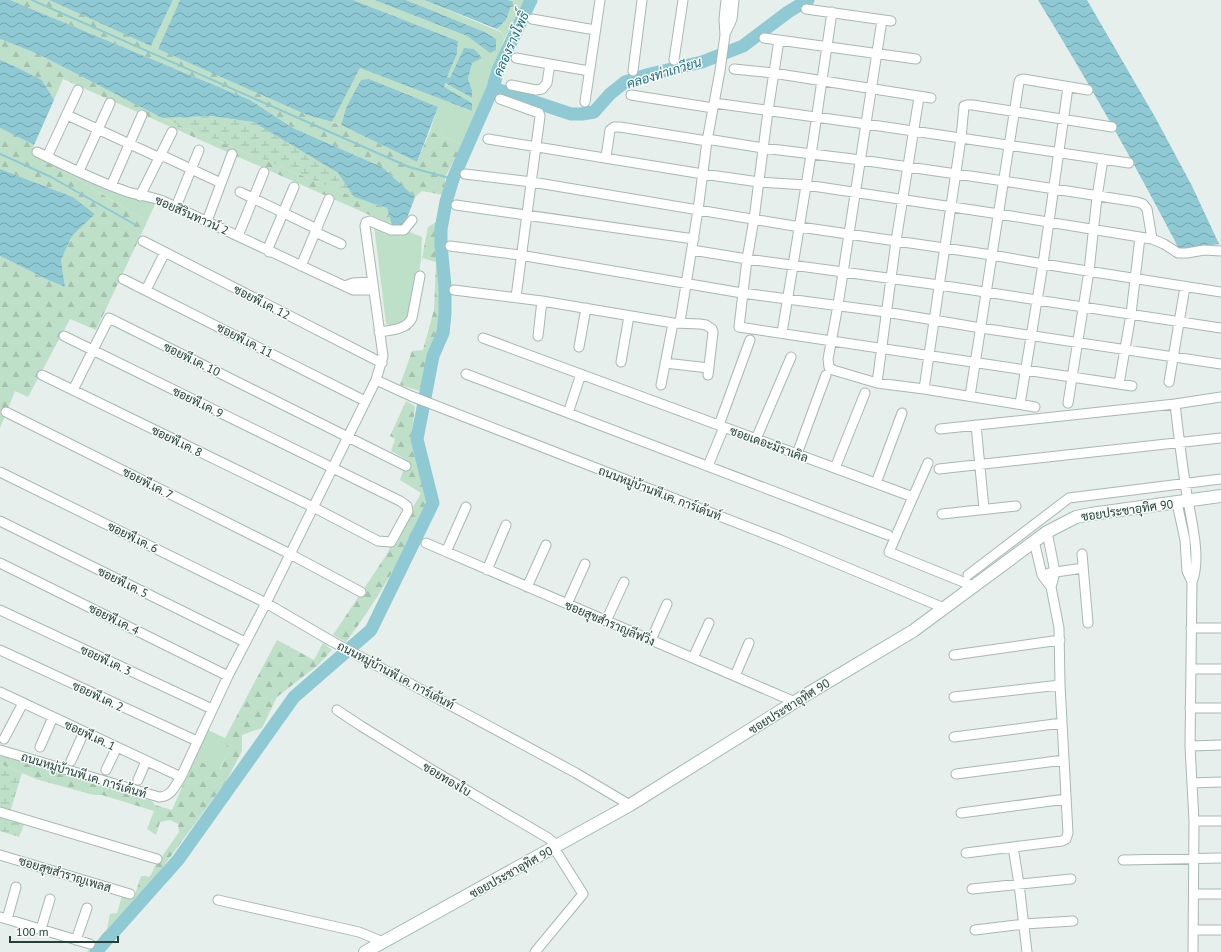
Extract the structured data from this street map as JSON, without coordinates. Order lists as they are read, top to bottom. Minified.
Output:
{"streets":{"street":["ซอยสิรินทาวน์ 2","ซอยพี.เค. 12","ซอยพี.เค. 11","ซอยพี.เค. 10","ซอยพี.เค. 9","ซอยพี.เค. 8","ซอยเดอะมิราเคิล","ซอยพี.เค. 7","ถนนหมู่บ้านพี.เค. การ์เด้นท์","ซอยประชาอุทิศ 90","ซอยพี.เค. 6","ซอยพี.เค. 5","ซอยพี.เค. 4","ซอยสุขสำราญลีฟวิ่ง","ซอยพี.เค. 3","ซอยพี.เค. 2","ซอยพี.เค. 1","ซอยทองใบ","ซอยสุขสำราญเพลส"]},"crossings":[["ซอยสิรินทาวน์ 2","ถนนหมู่บ้านพี.เค. การ์เด้นท์"],["ซอยพี.เค. 12","ถนนหมู่บ้านพี.เค. การ์เด้นท์"],["ซอยพี.เค. 11","ถนนหมู่บ้านพี.เค. การ์เด้นท์"],["ซอยพี.เค. 10","ซอยพี.เค. 9"],["ซอยพี.เค. 10","ซอยพี.เค. 8"],["ซอยพี.เค. 10","ถนนหมู่บ้านพี.เค. การ์เด้นท์"],["ซอยพี.เค. 9","ซอยพี.เค. 8"],["ซอยพี.เค. 9","ถนนหมู่บ้านพี.เค. การ์เด้นท์"],["ซอยพี.เค. 8","ถนนหมู่บ้านพี.เค. การ์เด้นท์"],["ซอยพี.เค. 7","ถนนหมู่บ้านพี.เค. การ์เด้นท์"],["ถนนหมู่บ้านพี.เค. การ์เด้นท์","ซอยประชาอุทิศ 90"],["ถนนหมู่บ้านพี.เค. การ์เด้นท์","ซอยพี.เค. 6"],["ถนนหมู่บ้านพี.เค. การ์เด้นท์","ซอยพี.เค. 5"],["ถนนหมู่บ้านพี.เค. การ์เด้นท์","ซอยพี.เค. 4"],["ถนนหมู่บ้านพี.เค. การ์เด้นท์","ซอยพี.เค. 3"],["ถนนหมู่บ้านพี.เค. การ์เด้นท์","ซอยพี.เค. 2"],["ถนนหมู่บ้านพี.เค. การ์เด้นท์","ซอยพี.เค. 1"],["ซอยประชาอุทิศ 90","ซอยสุขสำราญลีฟวิ่ง"],["ซอยประชาอุทิศ 90","ซอยทองใบ"]],"water":["คลองรางโพธิ์","คลองท่าเกวียน"],"scale_bar":"100 m"}
